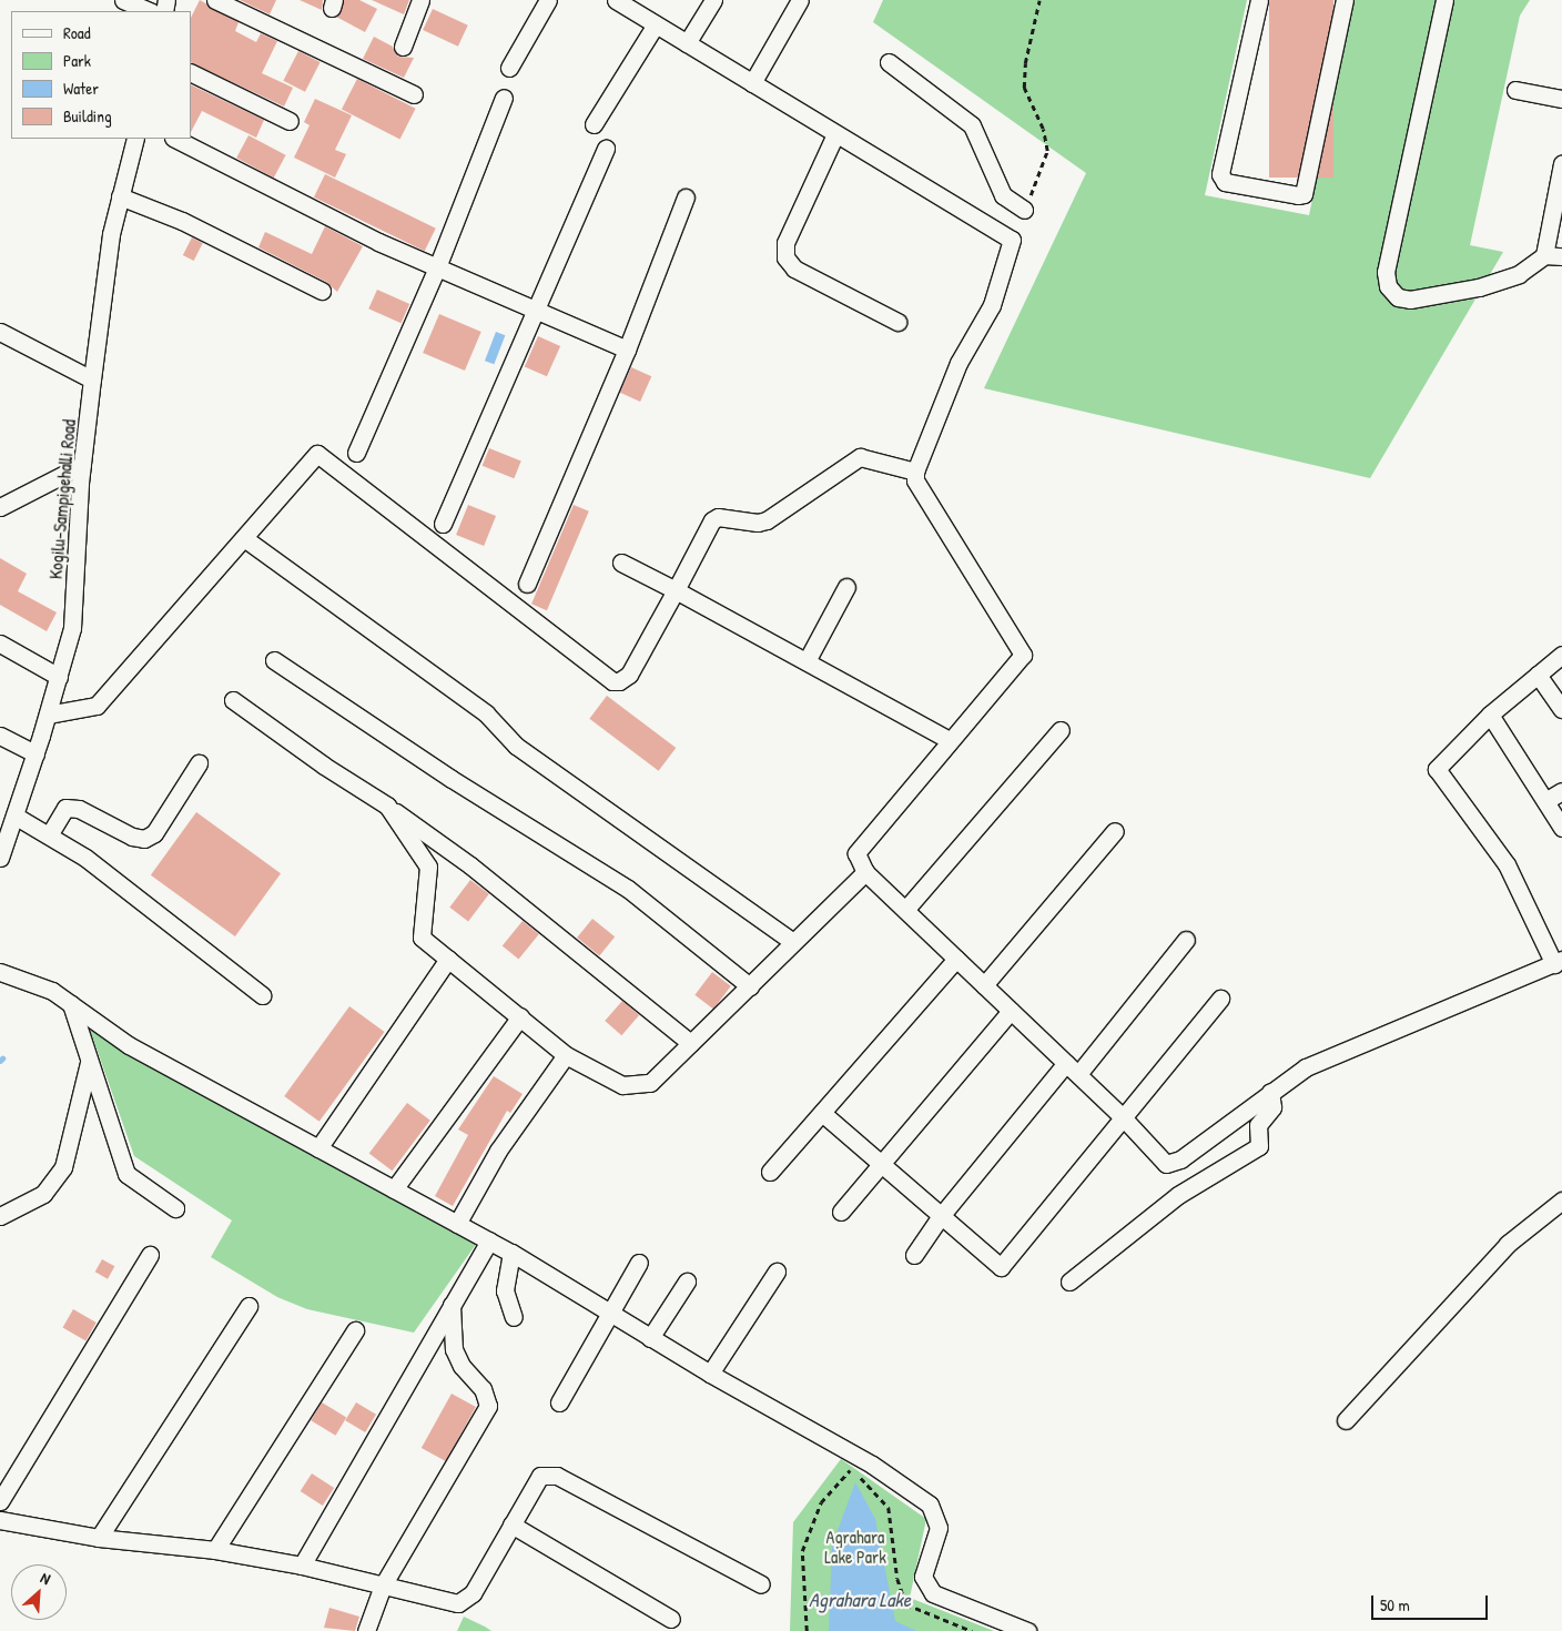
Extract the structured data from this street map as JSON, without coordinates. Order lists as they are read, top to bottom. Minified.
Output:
{"streets":{"street":["Kogilu-Sampigehalli Road"]},"water":["Agrahara Lake"],"parks":["Agrahara Lake Park"],"legend":["Road","Park","Water","Building"],"scale_bar":"50 m","north":"top right"}
